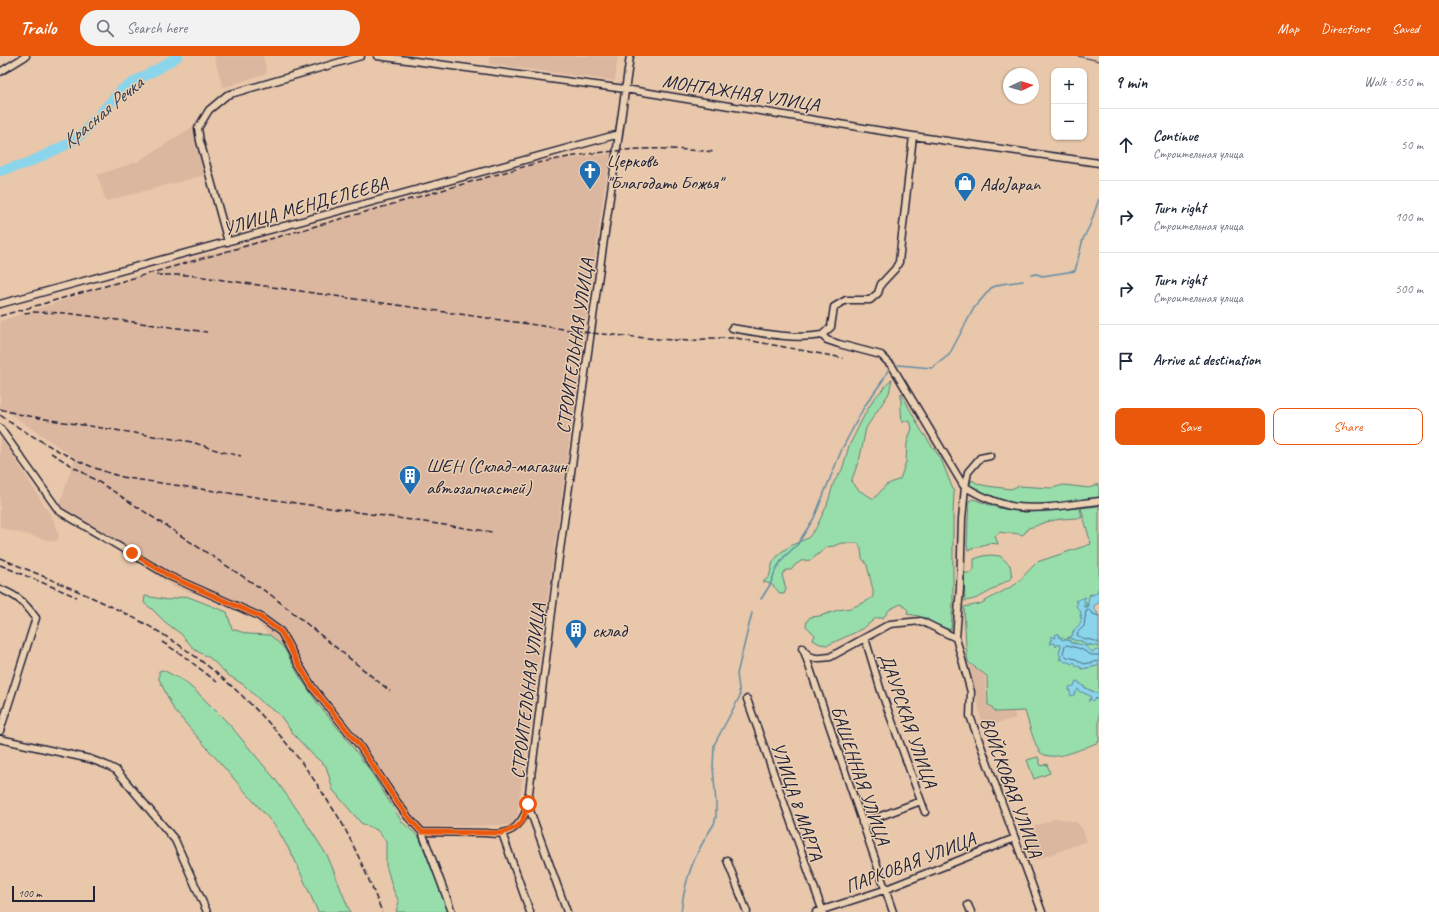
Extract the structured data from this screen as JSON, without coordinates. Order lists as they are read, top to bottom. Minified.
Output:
{"streets":{"street":["МОНТАЖНАЯ УЛИЦА","УЛИЦА МЕНДЕЛЕЕВА","СТРОИТЕЛЬНАЯ УЛИЦА","ДАУРСКАЯ УЛИЦА","БАШЕННАЯ УЛИЦА","ВОЙСКОВАЯ УЛИЦА","УЛИЦА 8 МАРТА","ПАРКОВАЯ УЛИЦА"]},"crossings":[["МОНТАЖНАЯ УЛИЦА","СТРОИТЕЛЬНАЯ УЛИЦА"],["УЛИЦА МЕНДЕЛЕЕВА","СТРОИТЕЛЬНАЯ УЛИЦА"],["ДАУРСКАЯ УЛИЦА","БАШЕННАЯ УЛИЦА"],["БАШЕННАЯ УЛИЦА","ПАРКОВАЯ УЛИЦА"],["ВОЙСКОВАЯ УЛИЦА","ПАРКОВАЯ УЛИЦА"],["УЛИЦА 8 МАРТА","ПАРКОВАЯ УЛИЦА"]],"water":["Красная Речка"],"places":{"church":["Церковь \"Благодать Божья\""],"shop":["AdoJapan"],"building":["ШЕН (Склад-магазин автозапчастей)","склад"]},"scale_bar":"100 m","north":"right","page":{"header":"Trailo","search":"Search here","nav":["Map","Directions","Saved"],"heading":["9 min","Walk · 650 m"],"map_buttons":["+","−"],"list":[["Continue","Строительная улица","50 m"],["Turn right","Строительная улица","100 m"],["Turn right","Строительная улица","500 m"],"Arrive at destination"],"buttons":["Save","Share"],"scale":"100 m"}}
